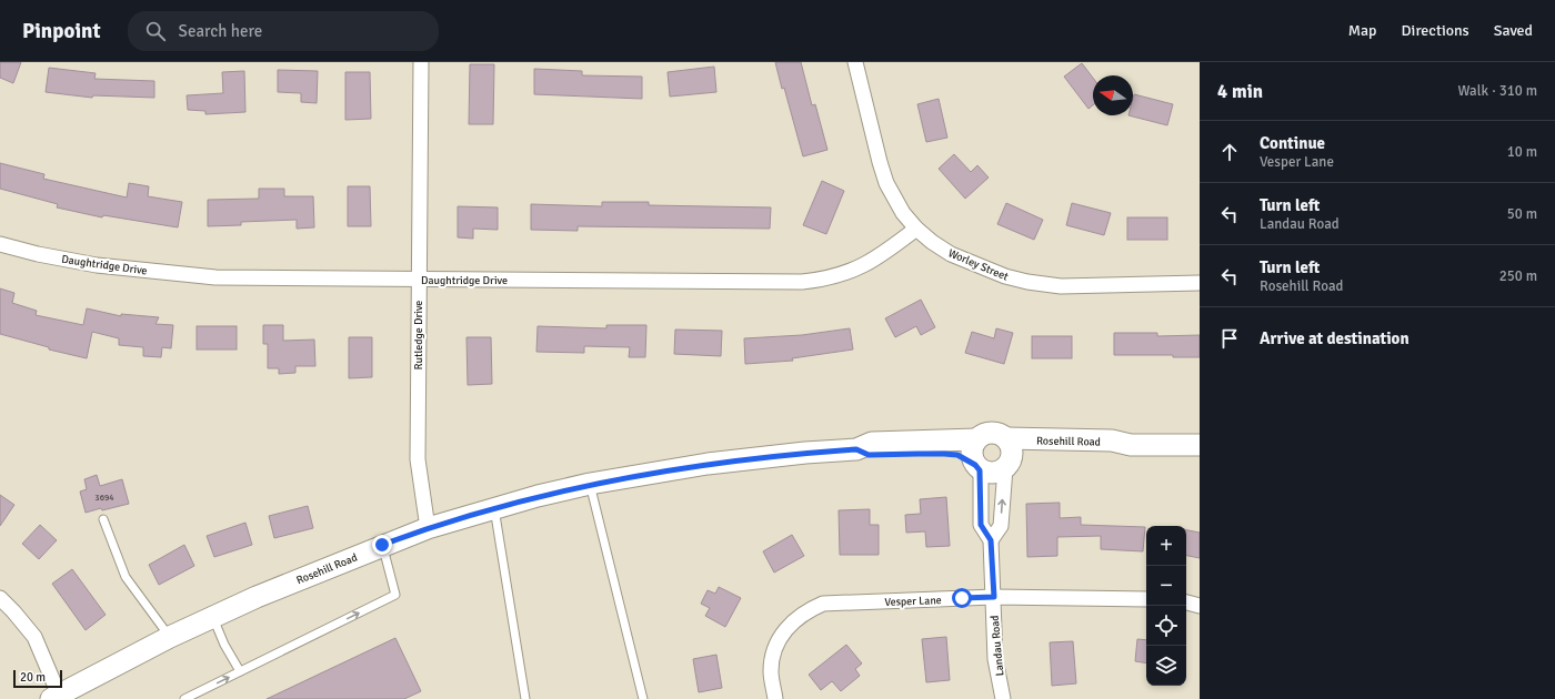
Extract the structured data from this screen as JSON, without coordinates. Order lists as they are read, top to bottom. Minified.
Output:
{"streets":{"main road":["Rosehill Road"],"street":["Daughtridge Drive","Worley Street","Rutledge Drive","Vesper Lane","Landau Road"]},"crossings":[["Daughtridge Drive","Worley Street"],["Daughtridge Drive","Rutledge Drive"],["Rutledge Drive","Rosehill Road"],["Rosehill Road","Landau Road"],["Vesper Lane","Landau Road"]],"house_numbers":["3694"],"scale_bar":"20 m","north":"left","page":{"header":"Pinpoint","search":"Search here","nav":["Map","Directions","Saved"],"heading":["4 min","Walk · 310 m"],"list":[["Continue","Vesper Lane","10 m"],["Turn left","Landau Road","50 m"],["Turn left","Rosehill Road","250 m"],"Arrive at destination"],"map_buttons":["+","−"],"scale":"20 m"}}
